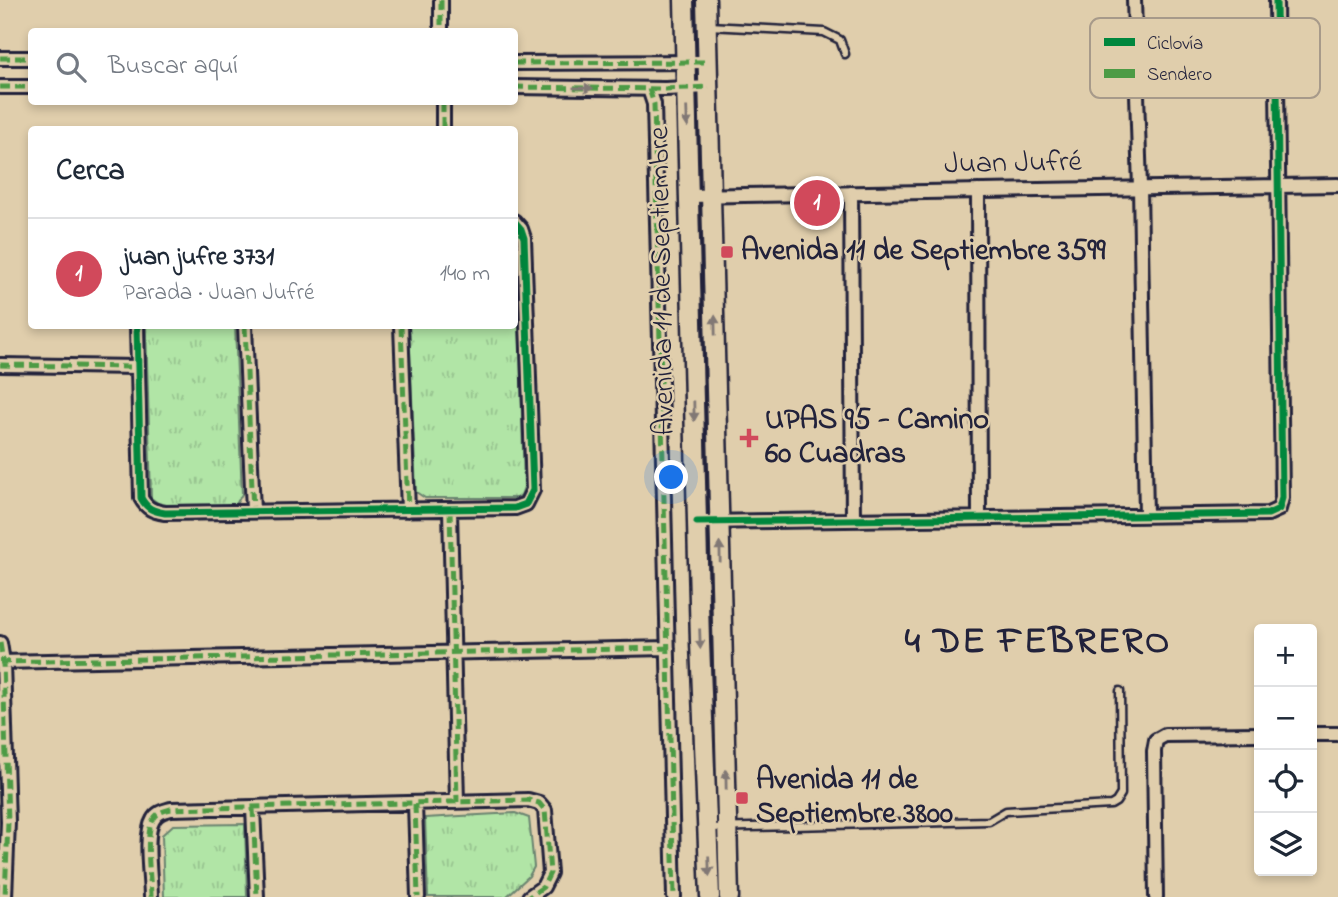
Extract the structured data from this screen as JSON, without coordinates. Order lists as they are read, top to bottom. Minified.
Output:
{"streets":{"main road":["Avenida 11 de Septiembre"],"street":["Juan Jufré"]},"crossings":[["Juan Jufré","Avenida 11 de Septiembre"]],"districts":["4 DE FEBRERO"],"places":{"transit":["Avenida 11 de Septiembre 3599","Avenida 11 de Septiembre 3800"],"health":["UPAS 95 - Camino 60 Cuadras"]},"legend":["Ciclovía","Sendero"],"page":{"search":"Buscar aquí","heading":"Cerca","pins":"1","list":[{"mark":"1","name":"juan jufre 3731","note":"Parada · Juan Jufré","value":"140 m"}],"map_buttons":["+","−"]}}
